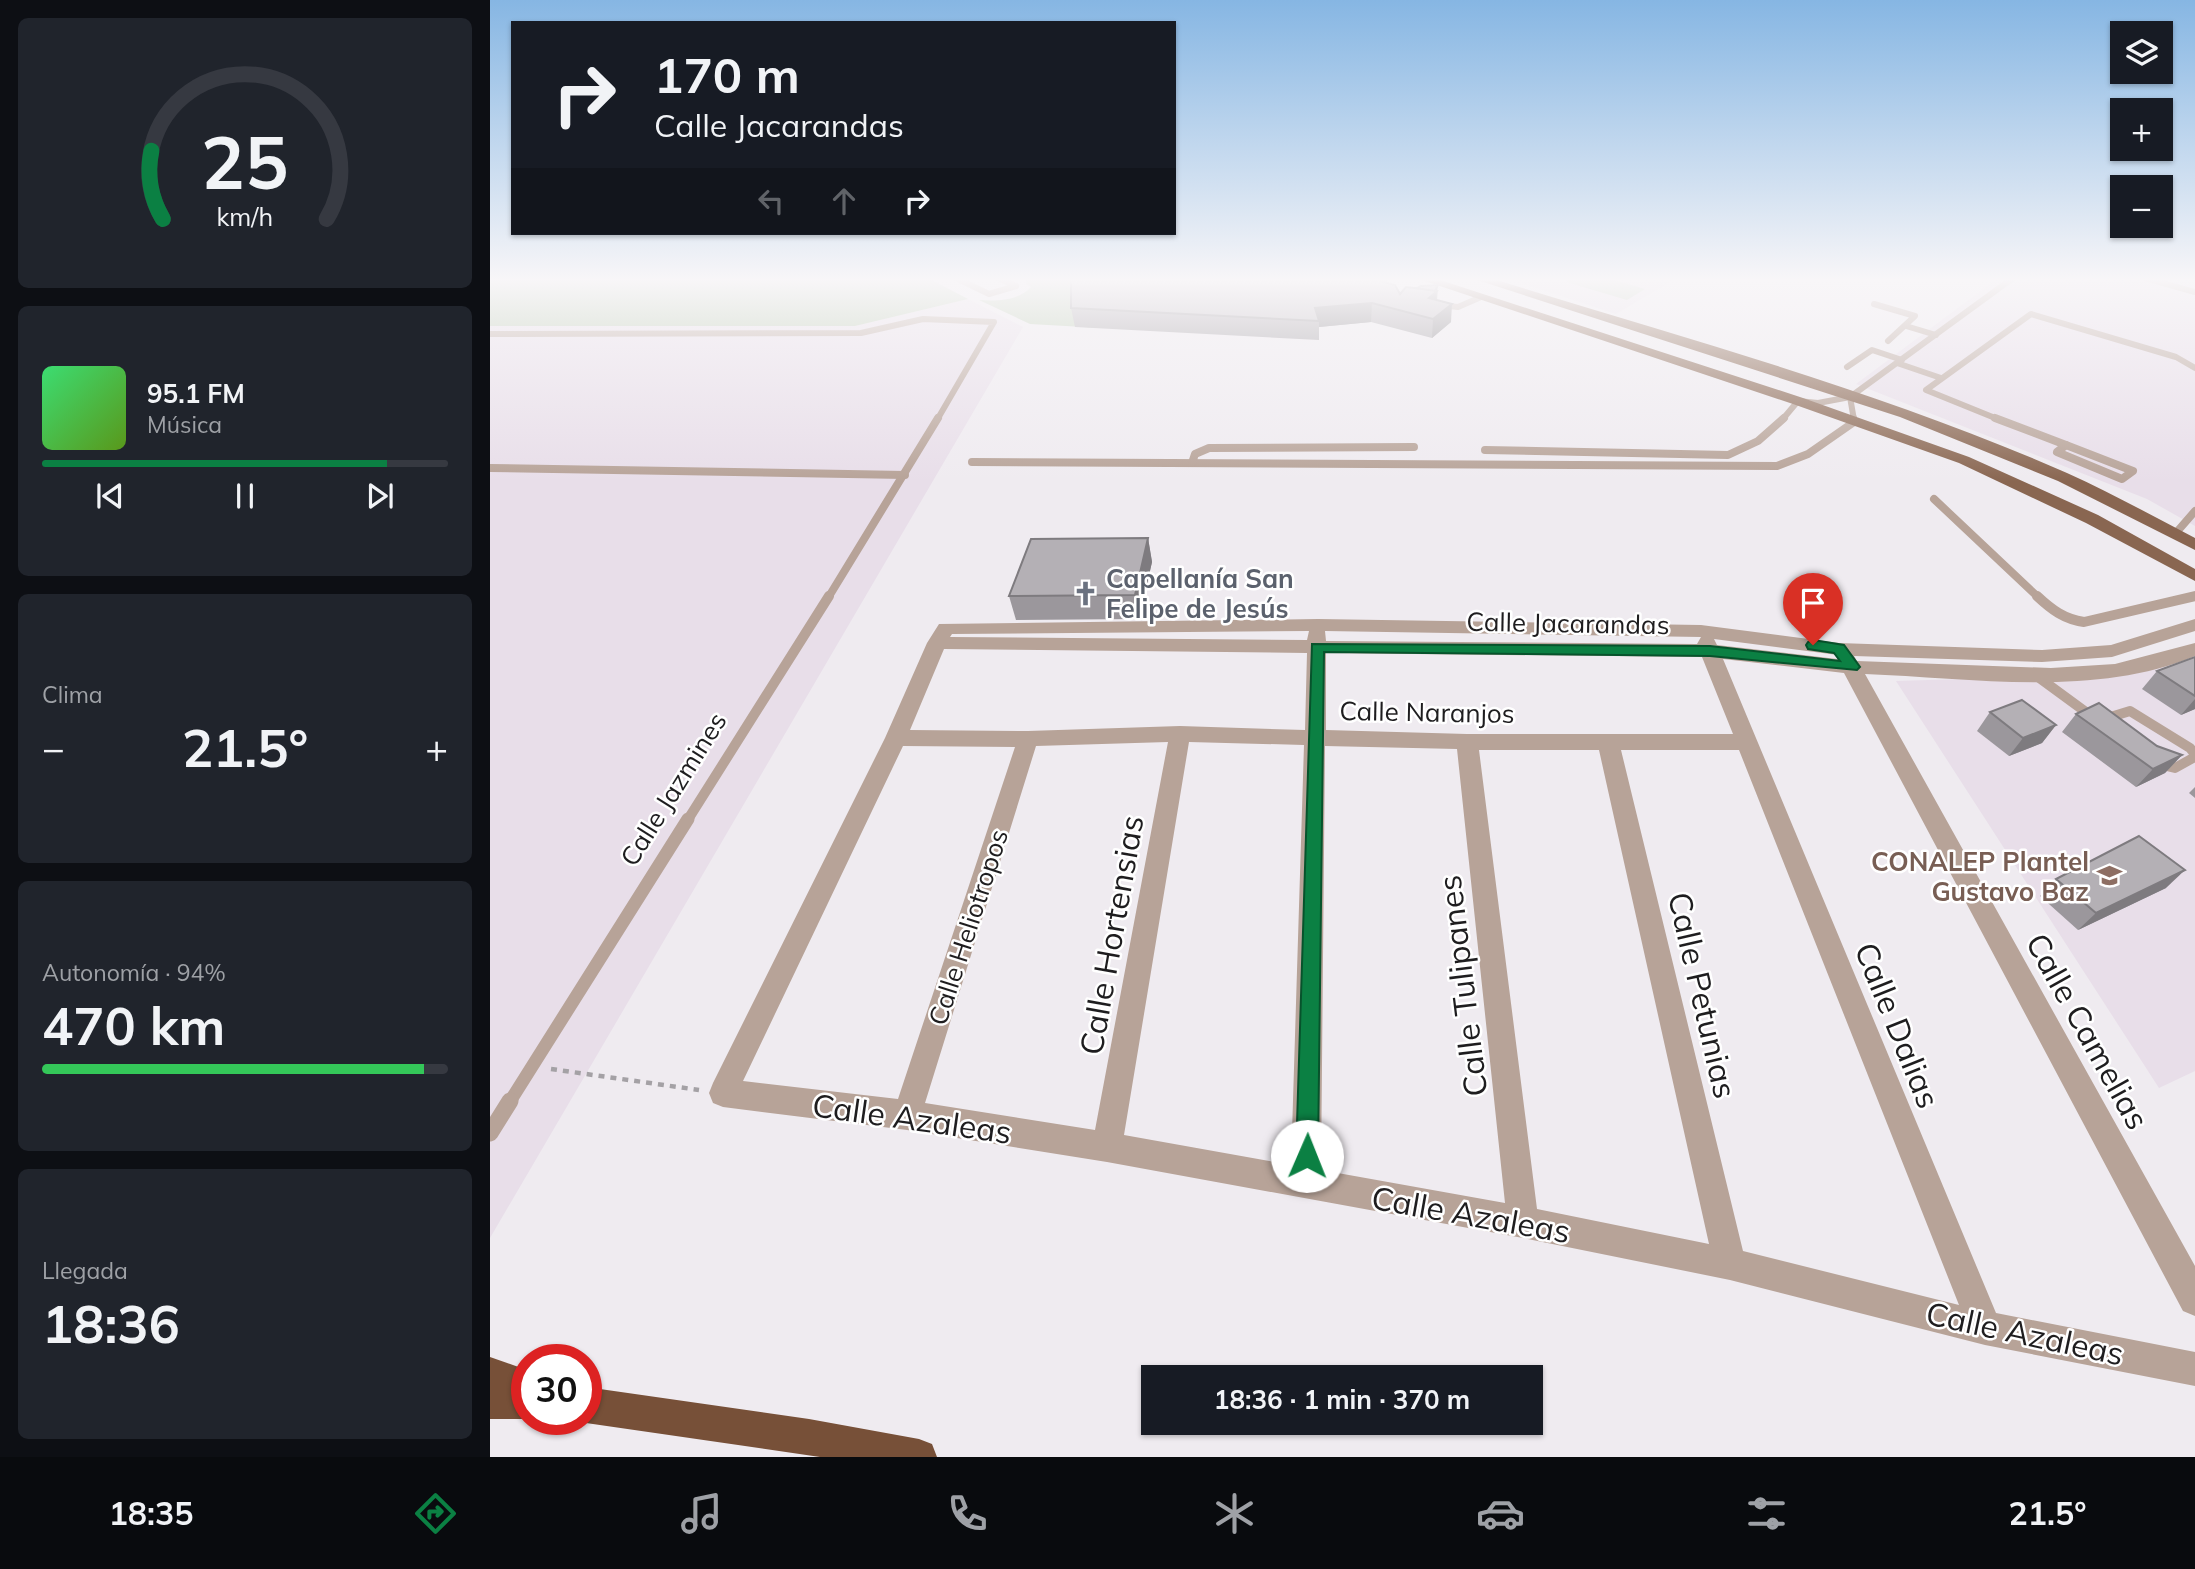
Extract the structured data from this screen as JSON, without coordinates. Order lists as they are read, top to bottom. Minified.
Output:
{"streets":{"street":["Calle Jacarandas","Calle Naranjos","Calle Heliotropos","Calle Hortensias","Calle Tulipanes","Calle Petunias","Calle Dalias","Calle Camelias","Calle Azaleas"],"lane":["Calle Jazmines"]},"crossings":[["Calle Jacarandas","Calle Naranjos"],["Calle Jacarandas","Calle Dalias"],["Calle Jacarandas","Calle Camelias"],["Calle Naranjos","Calle Heliotropos"],["Calle Naranjos","Calle Hortensias"],["Calle Naranjos","Calle Tulipanes"],["Calle Naranjos","Calle Petunias"],["Calle Naranjos","Calle Dalias"],["Calle Heliotropos","Calle Azaleas"],["Calle Hortensias","Calle Azaleas"],["Calle Tulipanes","Calle Azaleas"],["Calle Petunias","Calle Azaleas"],["Calle Dalias","Calle Azaleas"]],"places":{"church":["Capellanía San Felipe de Jesús"],"school or university":["CONALEP Plantel Gustavo Baz"]},"page":{"map_buttons":["+","−"],"turn":["170 m","Calle Jacarandas"],"song":["95.1 FM","Música"],"tile":["Clima",["Autonomía · 94%","470 km"],["Llegada","18:36"]],"heat":["−","21.5°","+"],"limit":"30","trip":"18:36 · 1 min · 370 m","tabs":["18:35","21.5°"],"gauge":["25","km/h"]}}
